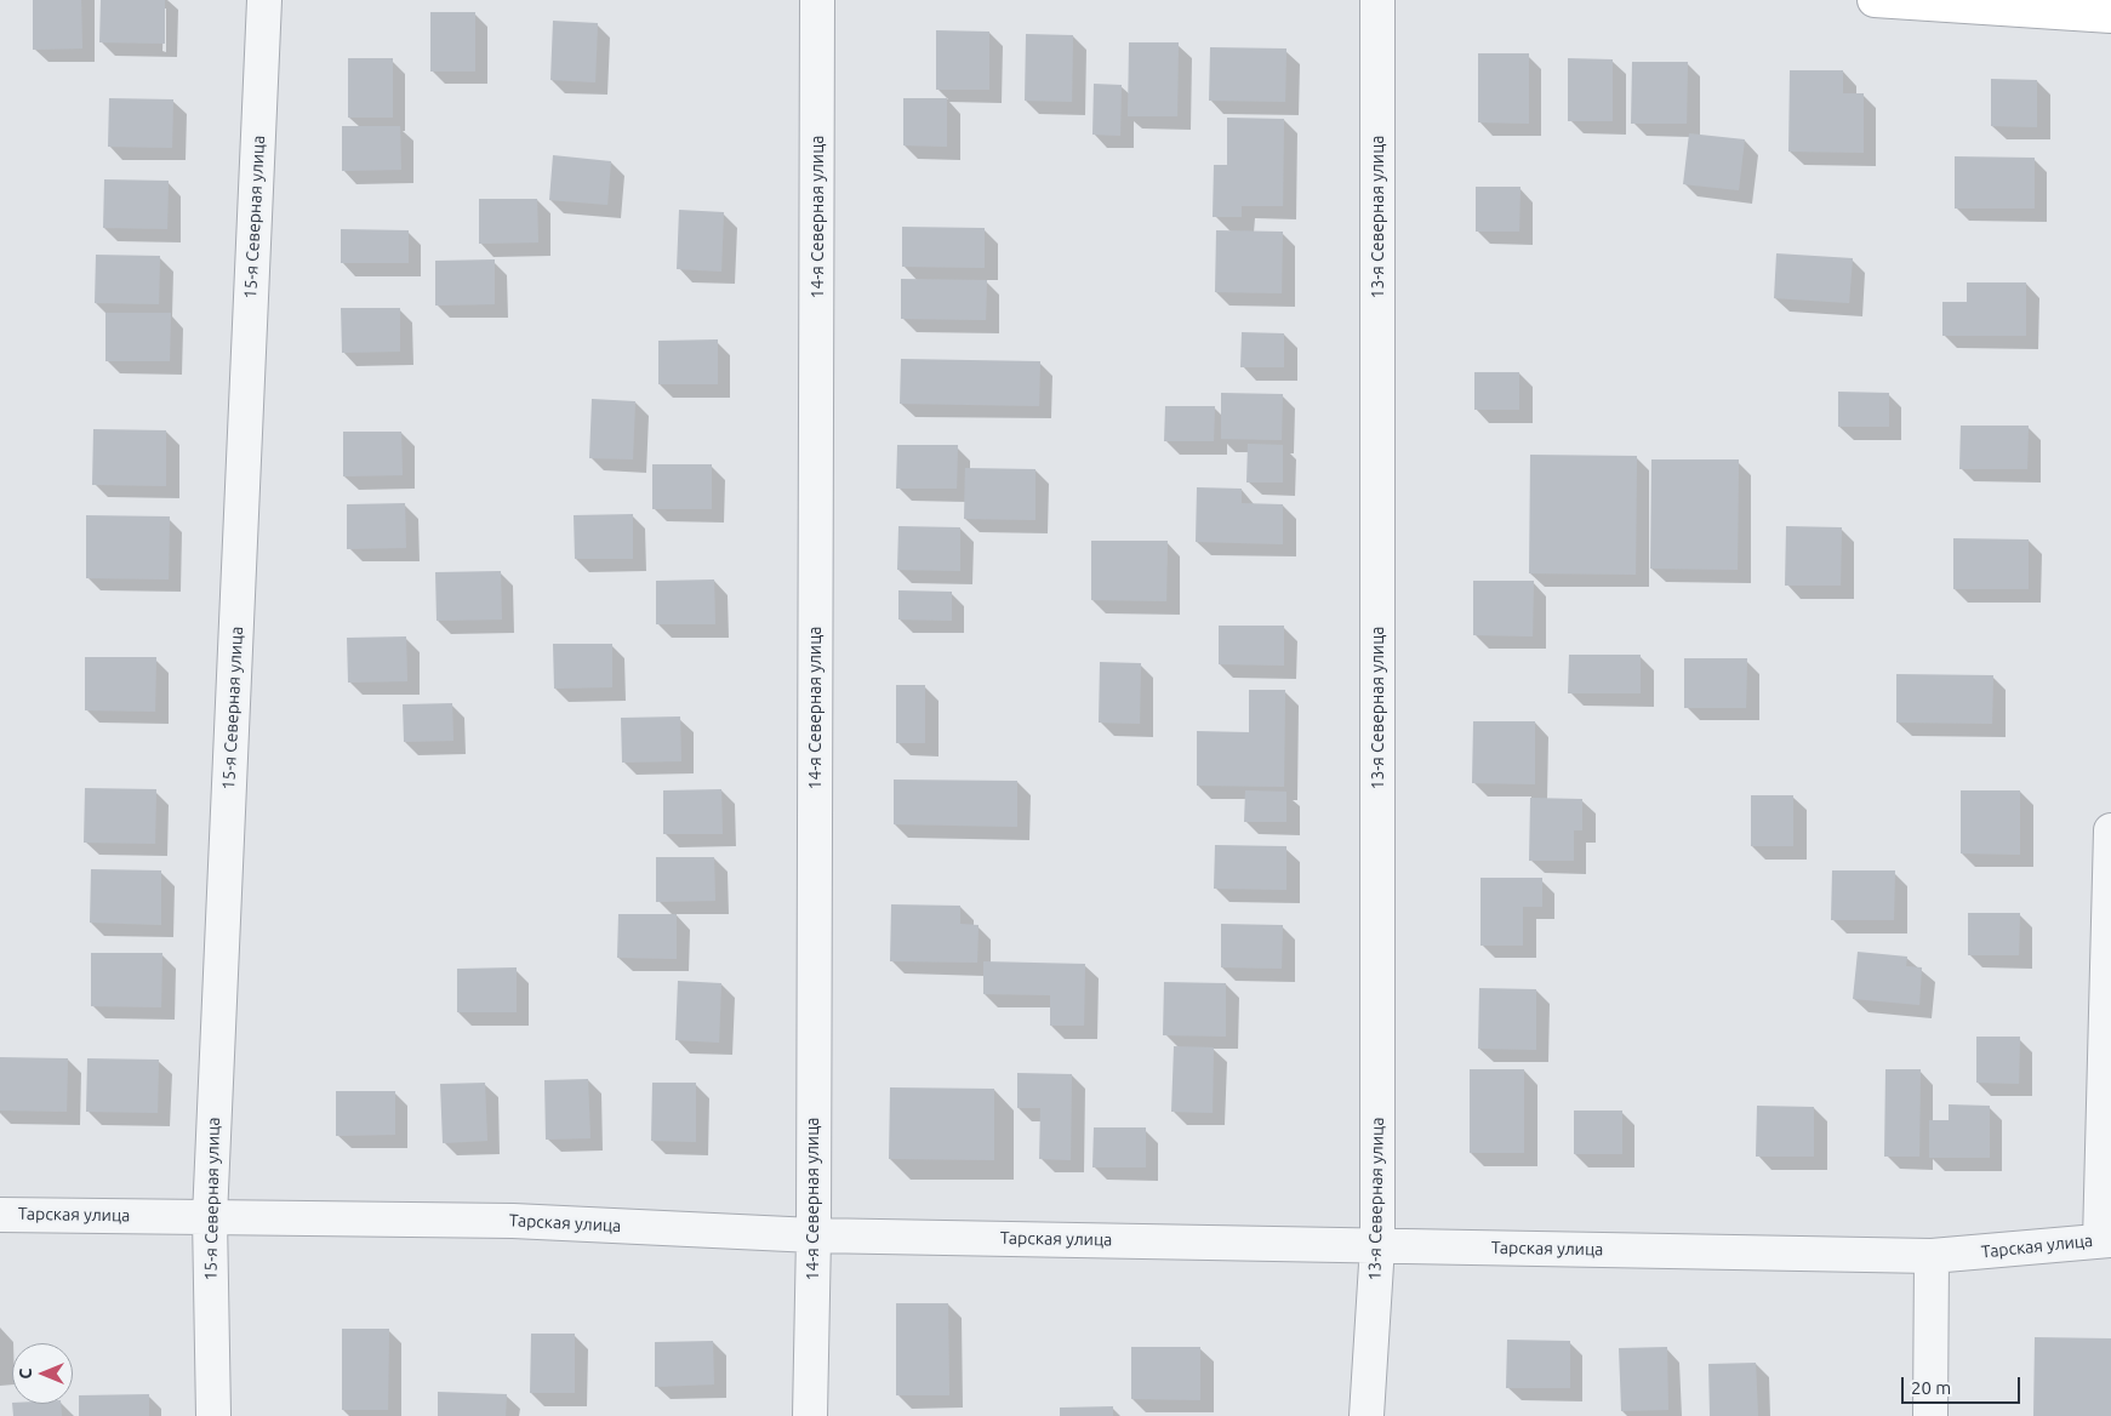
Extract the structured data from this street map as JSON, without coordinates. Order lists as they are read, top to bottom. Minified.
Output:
{"streets":{"street":["15-я Северная улица","14-я Северная улица","13-я Северная улица","Тарская улица"]},"crossings":[["15-я Северная улица","Тарская улица"],["14-я Северная улица","Тарская улица"],["13-я Северная улица","Тарская улица"]],"scale_bar":"20 m","north":"left"}
